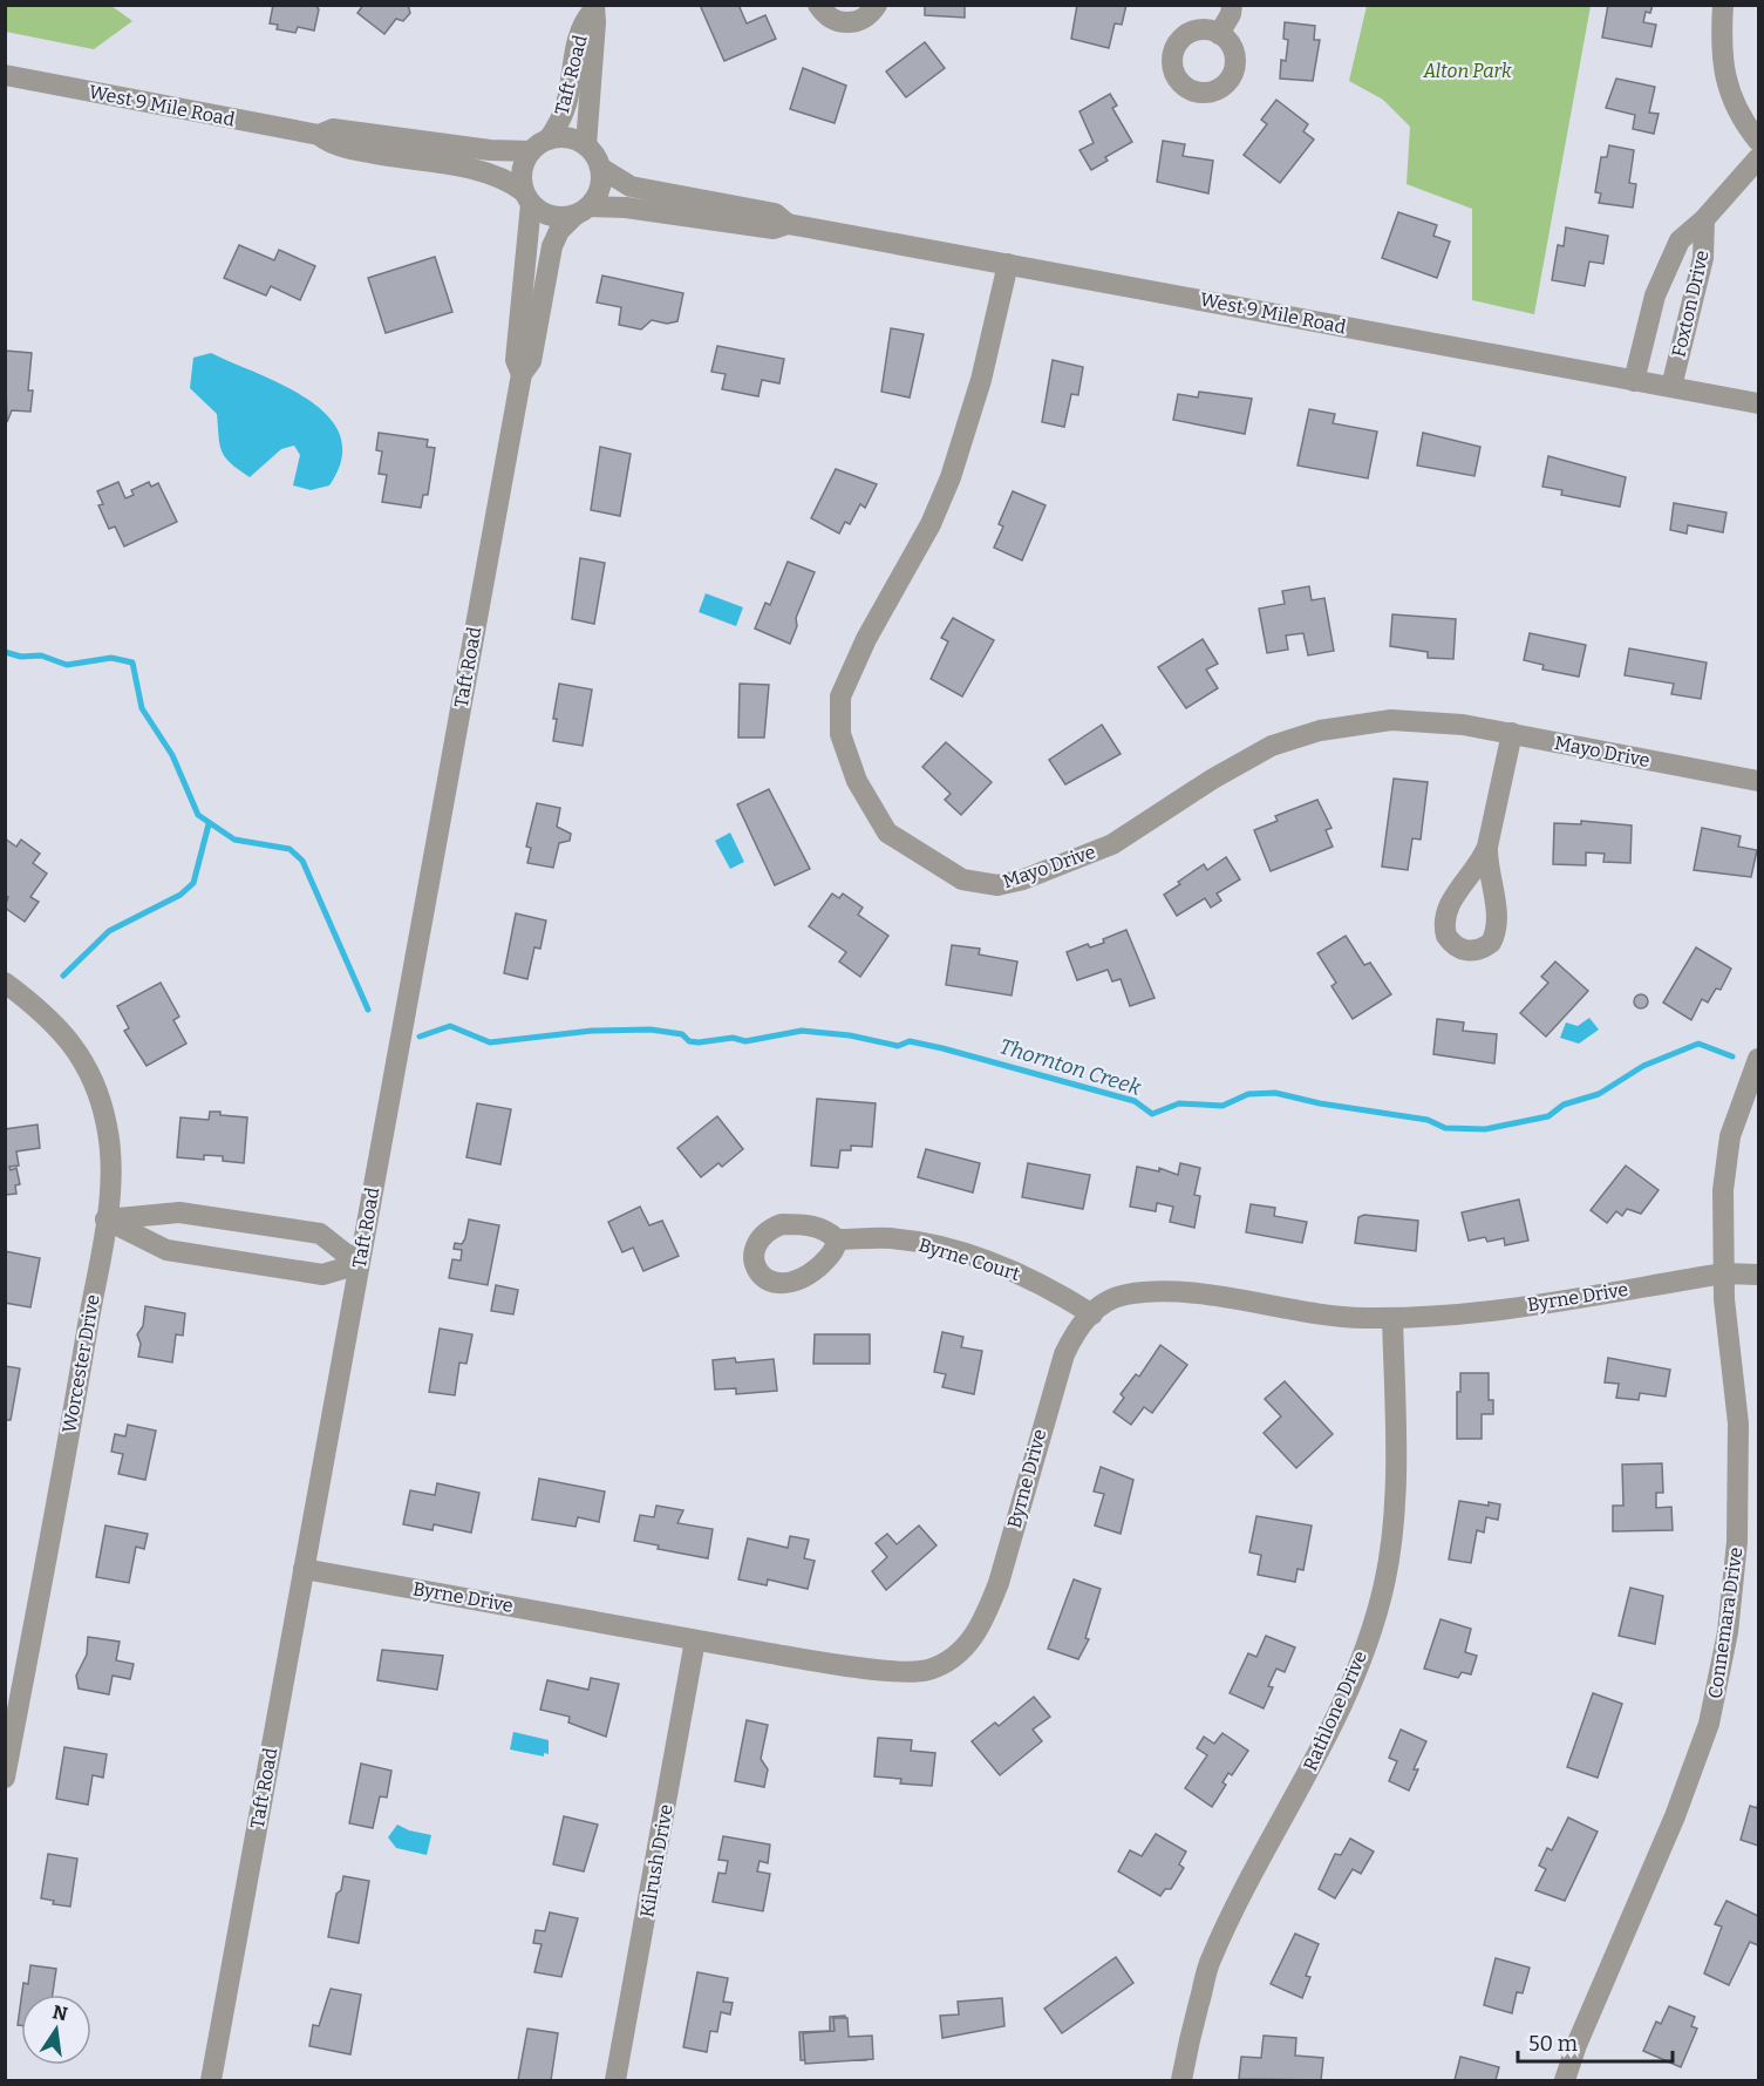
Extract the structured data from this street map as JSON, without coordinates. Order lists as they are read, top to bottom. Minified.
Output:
{"streets":{"street":["Taft Road","West 9 Mile Road","Foxton Drive","Mayo Drive","Byrne Court","Byrne Drive","Worcester Drive","Connemara Drive","Rathlone Drive","Kilrush Drive"]},"crossings":[["Taft Road","West 9 Mile Road"],["Taft Road","Byrne Drive"],["West 9 Mile Road","Foxton Drive"],["West 9 Mile Road","Mayo Drive"],["Byrne Court","Byrne Drive"],["Byrne Drive","Connemara Drive"],["Byrne Drive","Rathlone Drive"],["Byrne Drive","Kilrush Drive"]],"water":["Thornton Creek"],"parks":["Alton Park"],"scale_bar":"50 m","north":"top"}
